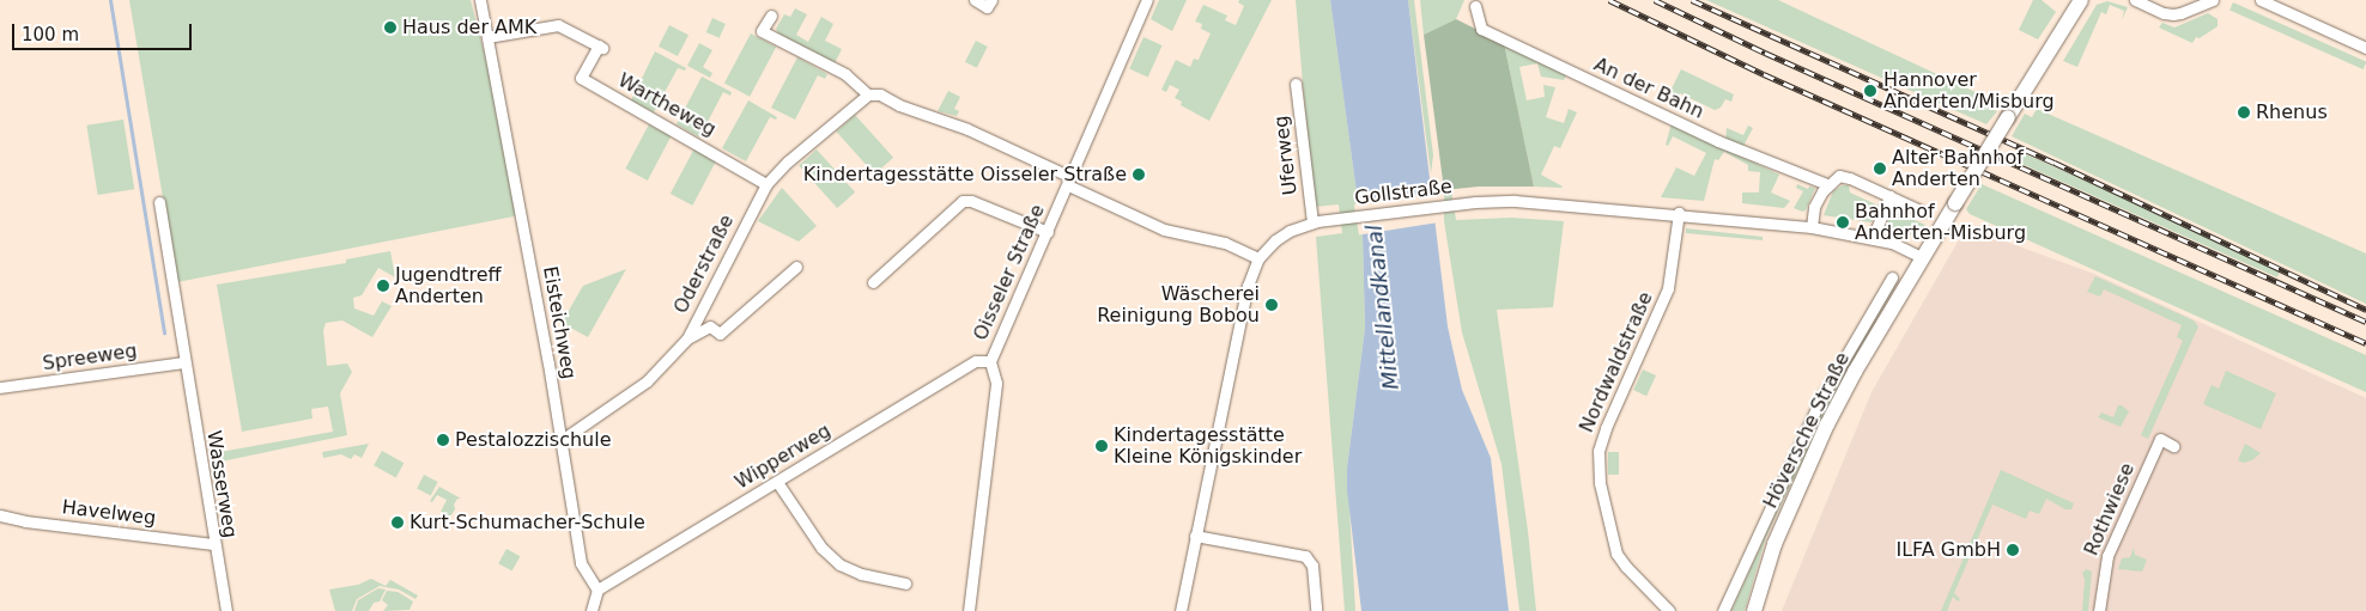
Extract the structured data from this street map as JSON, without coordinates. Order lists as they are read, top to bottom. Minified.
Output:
{"streets":{"main road":["Höversche Straße"],"street":["An der Bahn","Wartheweg","Uferweg","Gollstraße","Oderstraße","Oisseler Straße","Eisteichweg","Spreeweg","Nordwaldstraße","Wipperweg","Wasserweg","Rothwiese","Havelweg"]},"crossings":[["Wartheweg","Oderstraße"],["Wartheweg","Eisteichweg"],["Uferweg","Gollstraße"],["Gollstraße","Nordwaldstraße"],["Gollstraße","Höversche Straße"],["Oderstraße","Eisteichweg"],["Oisseler Straße","Wipperweg"],["Eisteichweg","Wipperweg"],["Spreeweg","Wasserweg"],["Wasserweg","Havelweg"]],"water":["Mittellandkanal"],"places":["Haus der AMK","Hannover Anderten/Misburg","Rhenus","Alter Bahnhof Anderten","Kindertagesstätte Oisseler Straße","Bahnhof Anderten-Misburg","Jugendtreff Anderten","Wäscherei Reinigung Bobou","Pestalozzischule","Kindertagesstätte Kleine Königskinder","Kurt-Schumacher-Schule","ILFA GmbH"],"scale_bar":"100 m"}
